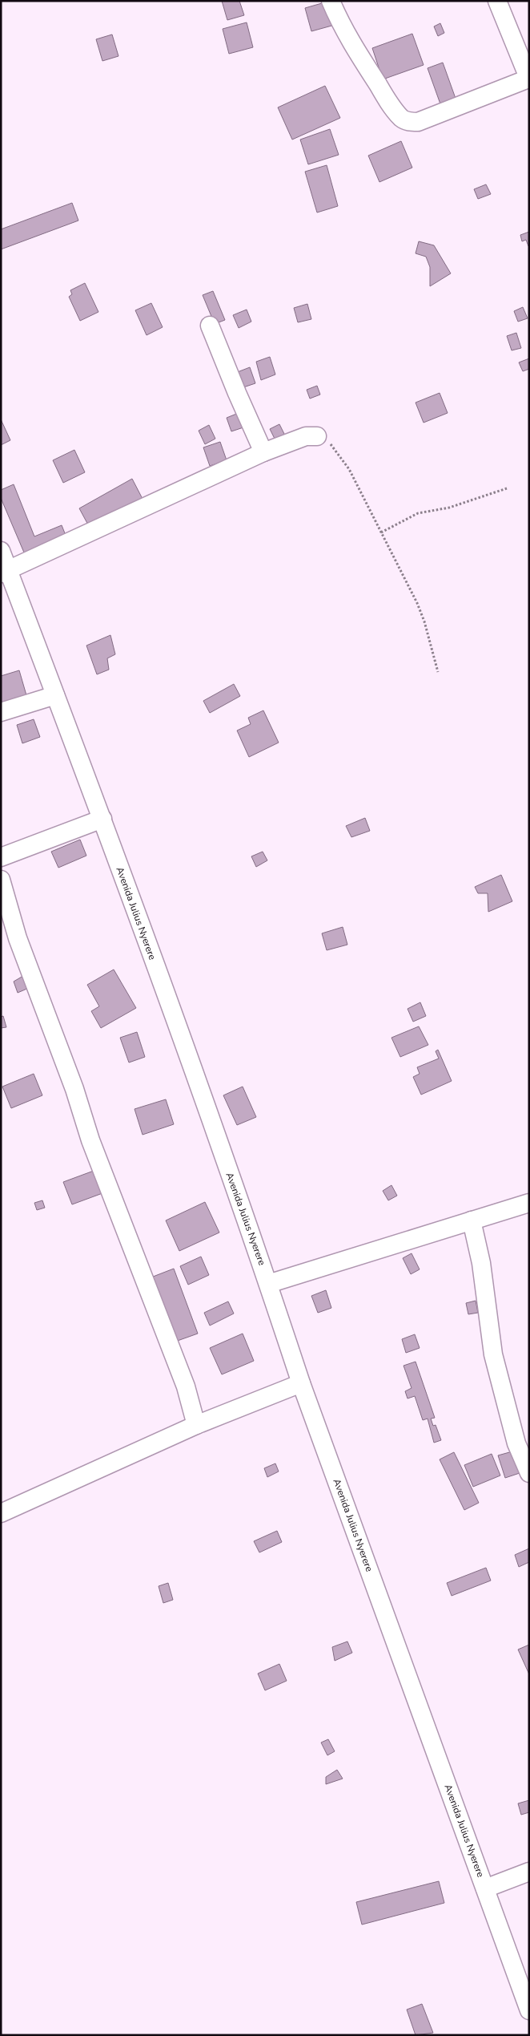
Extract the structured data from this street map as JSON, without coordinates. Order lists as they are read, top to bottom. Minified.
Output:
{"streets":{"street":["Avenida Julius Nyerere"]}}
